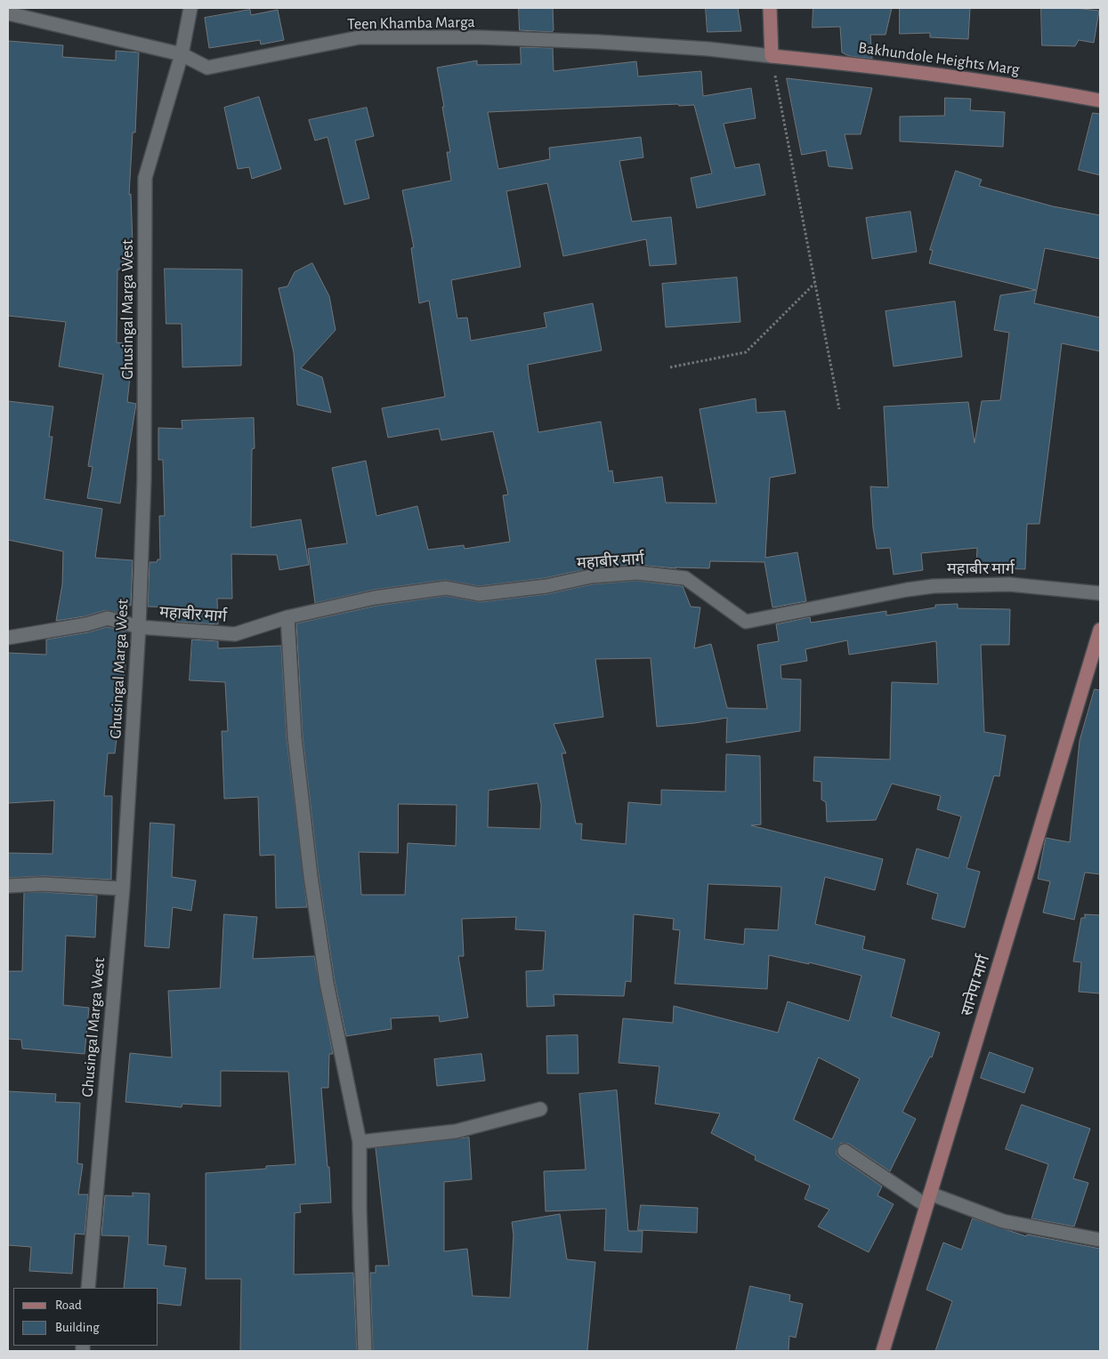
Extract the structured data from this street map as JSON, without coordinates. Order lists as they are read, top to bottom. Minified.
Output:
{"streets":{"main road":["Bakhundole Heights Marg","सानेपा मार्ग"],"street":["Teen Khamba Marga","Ghusingal Marga West","महाबीर मार्ग"]},"crossings":[["Teen Khamba Marga","Bakhundole Heights Marg"],["Teen Khamba Marga","Ghusingal Marga West"],["Ghusingal Marga West","महाबीर मार्ग"]],"legend":["Road","Building"]}
